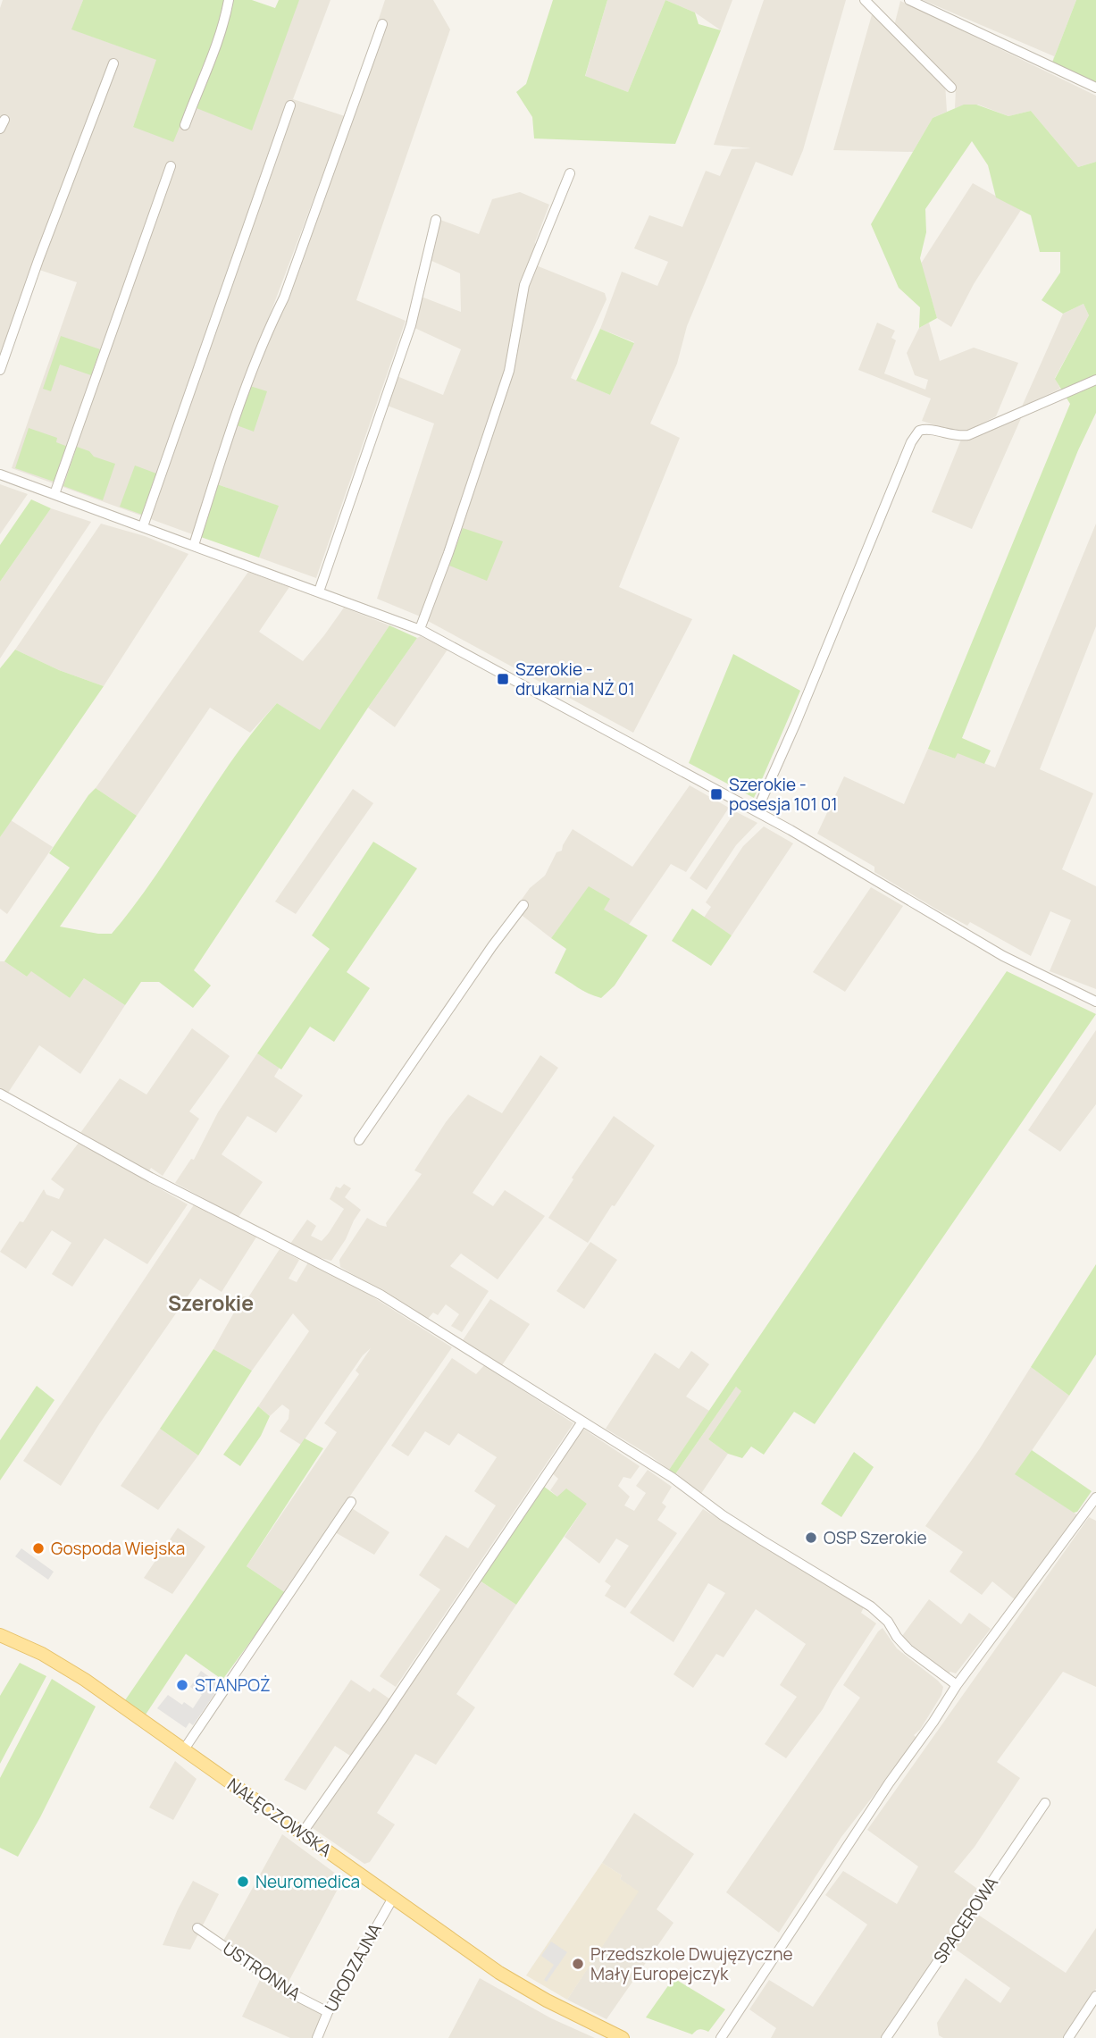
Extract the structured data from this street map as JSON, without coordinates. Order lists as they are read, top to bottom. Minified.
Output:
{"streets":{"main road":["NAŁĘCZOWSKA"],"street":["SPACEROWA","URODZAJNA","USTRONNA"]},"crossings":[["NAŁĘCZOWSKA","URODZAJNA"],["URODZAJNA","USTRONNA"]],"districts":["Szerokie"],"places":{"transit":["Szerokie - drukarnia NŻ 01","Szerokie - posesja 101 01"],"other":["OSP Szerokie","Gospoda Wiejska","STANPOŻ","Neuromedica","Przedszkole Dwujęzyczne Mały Europejczyk"]}}
